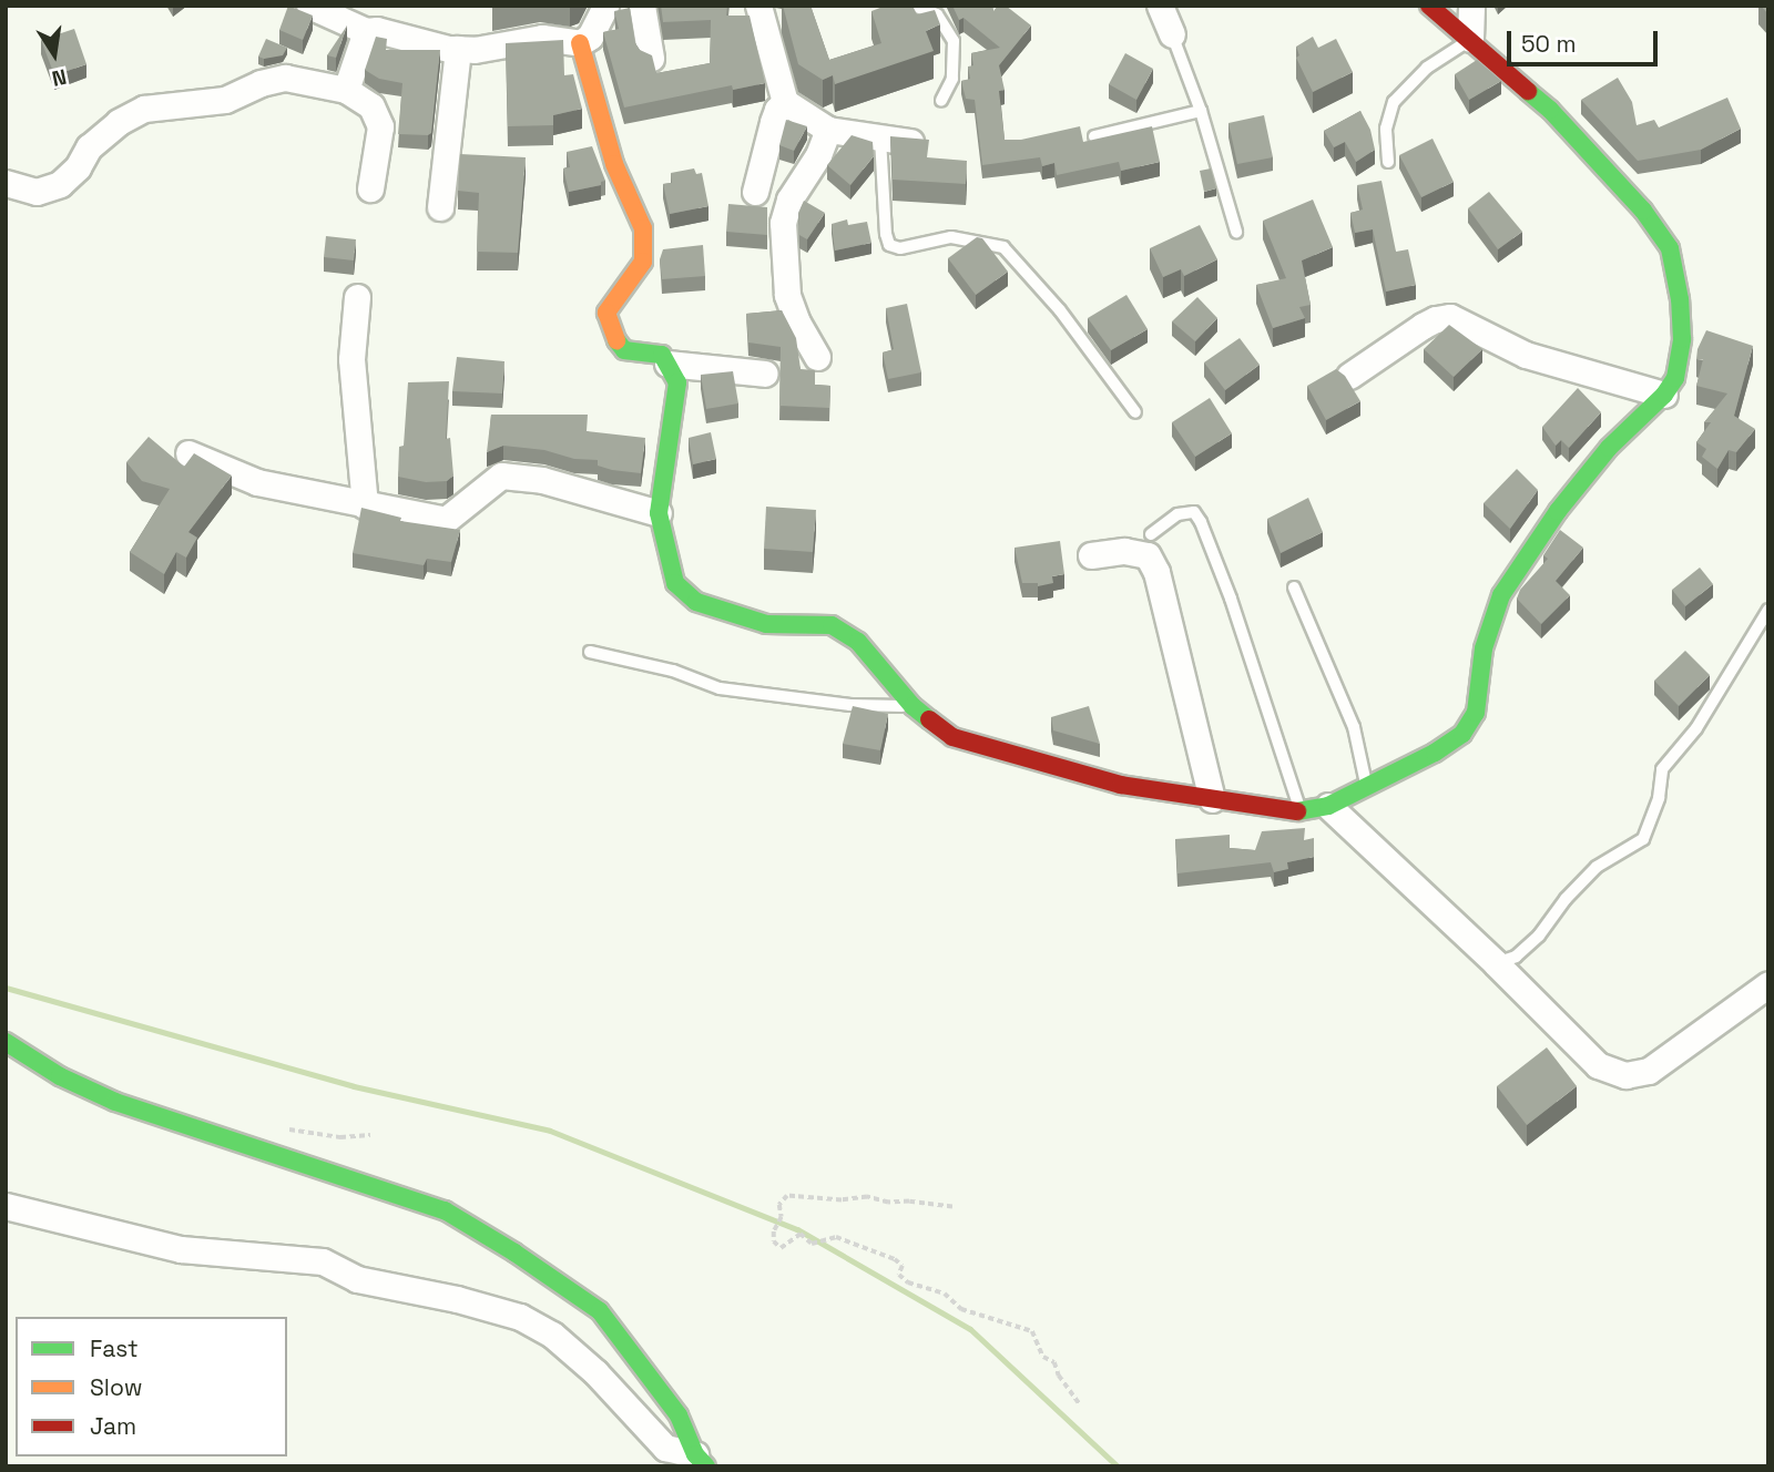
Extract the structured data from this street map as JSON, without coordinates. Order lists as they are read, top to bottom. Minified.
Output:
{"legend":["Fast","Slow","Jam"],"scale_bar":"50 m","north":"bottom"}
